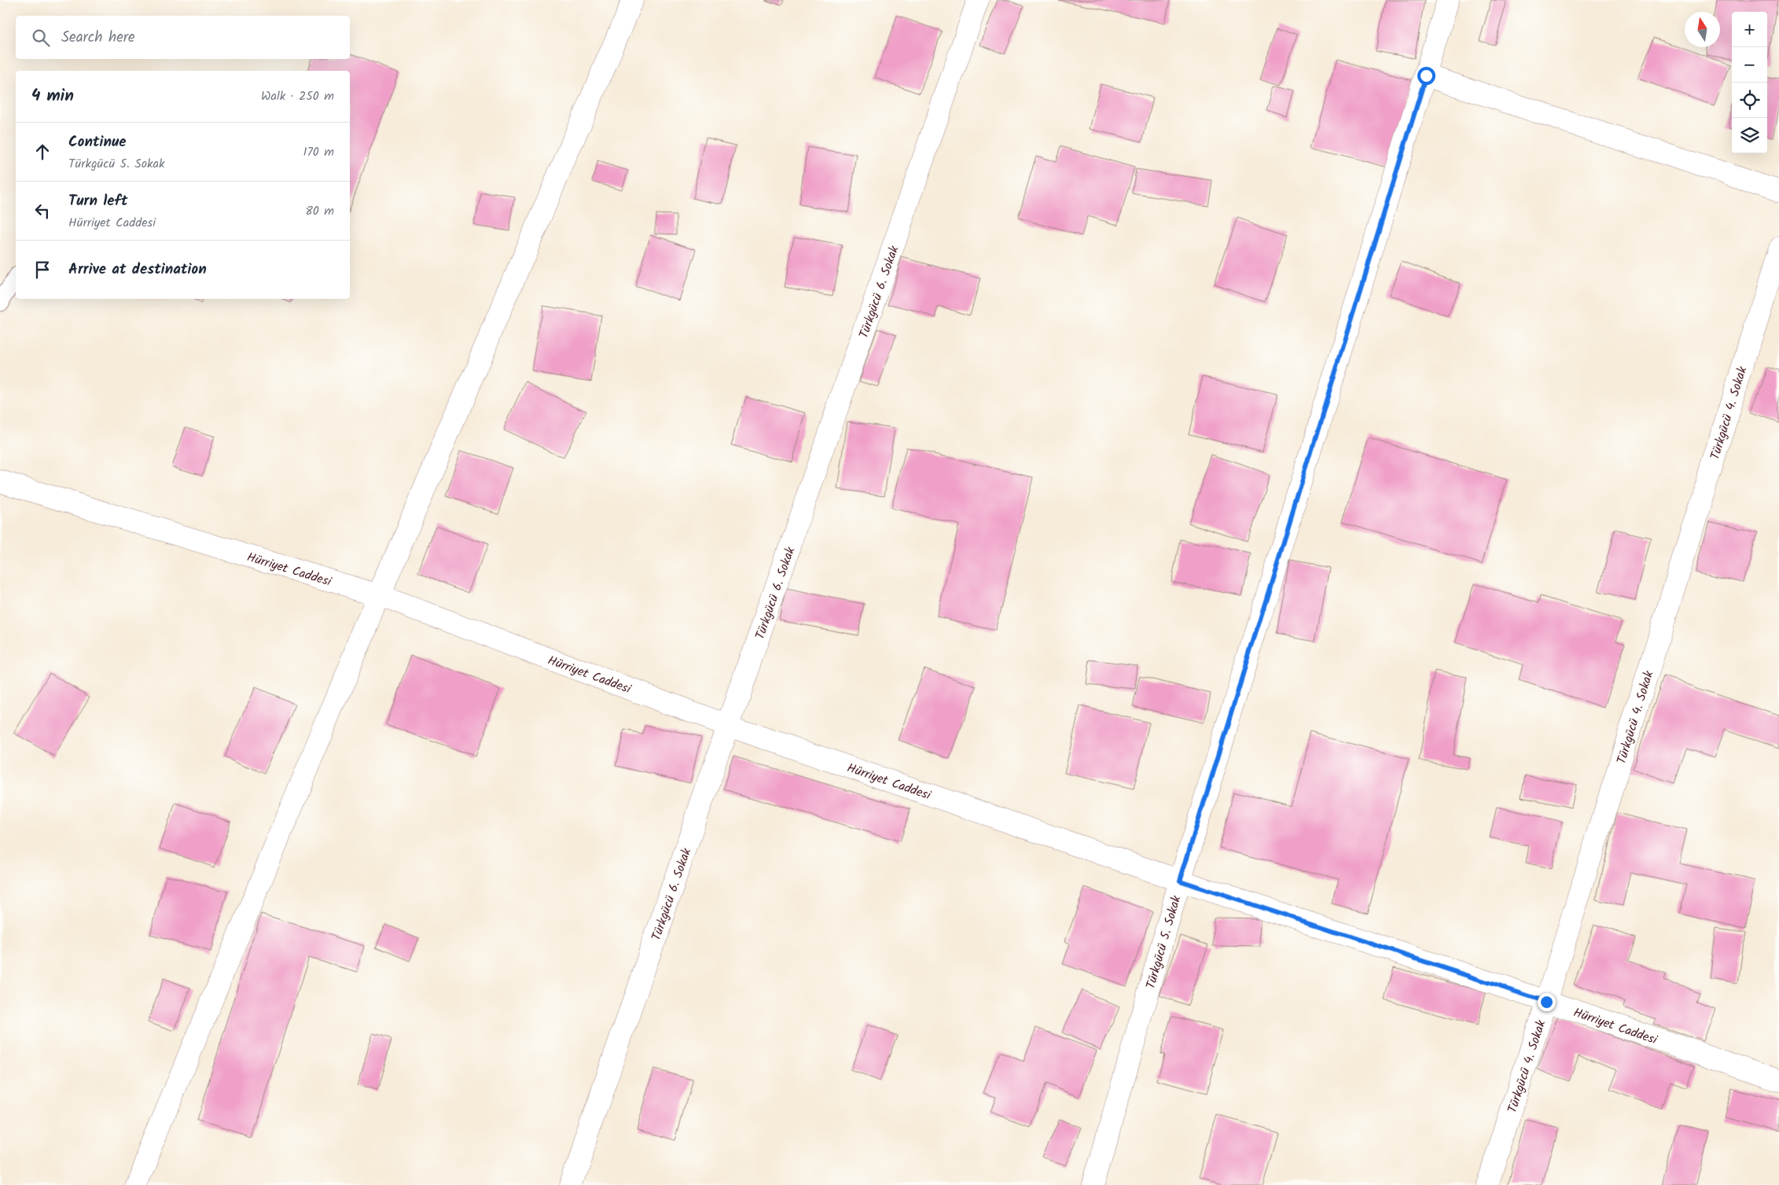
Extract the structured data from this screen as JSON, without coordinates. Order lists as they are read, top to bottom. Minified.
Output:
{"streets":{"street":["Türkgücü 6. Sokak","Türkgücü 4. Sokak","Hürriyet Caddesi","Türkgücü 5. Sokak"]},"crossings":[["Türkgücü 6. Sokak","Hürriyet Caddesi"],["Türkgücü 4. Sokak","Hürriyet Caddesi"],["Hürriyet Caddesi","Türkgücü 5. Sokak"]],"north":"top","page":{"map_buttons":["+","−"],"search":"Search here","heading":["4 min","Walk · 250 m"],"list":[["Continue","Türkgücü 5. Sokak","170 m"],["Turn left","Hürriyet Caddesi","80 m"],"Arrive at destination"]}}
